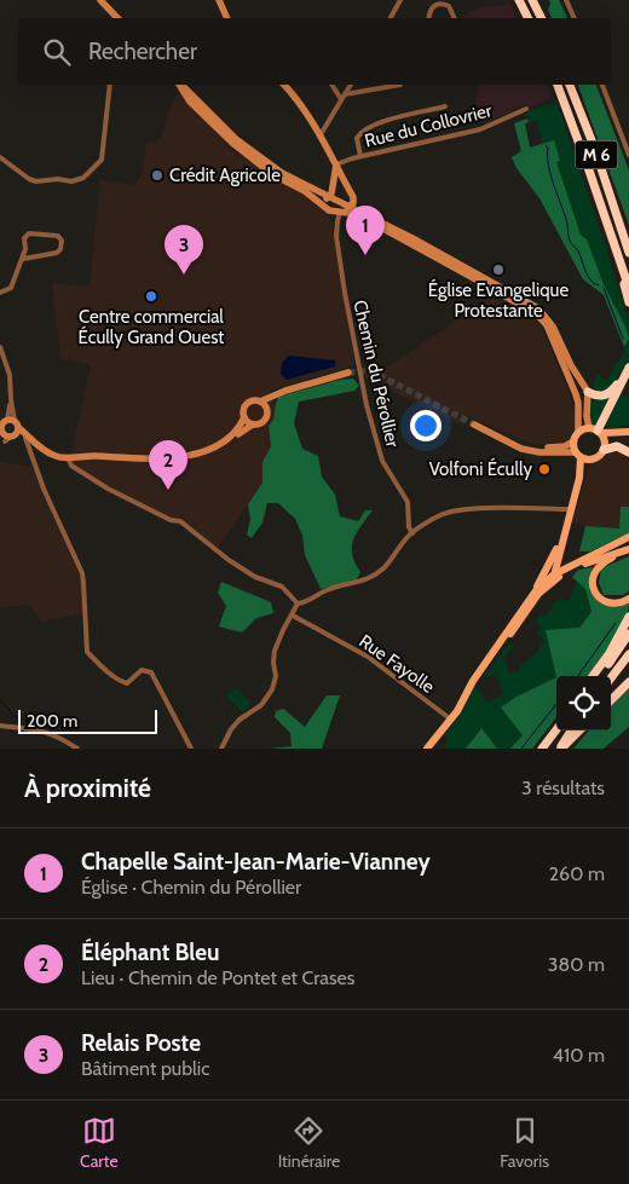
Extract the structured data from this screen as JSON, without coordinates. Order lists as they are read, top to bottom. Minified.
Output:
{"streets":{"highway":["M 6"],"street":["Rue du Collovrier","Chemin du Pérollier","Rue Fayolle"]},"places":["Crédit Agricole","Église Evangelique Protestante","Centre commercial Écully Grand Ouest","Volfoni Écully"],"scale_bar":"200 m","page":{"search":"Rechercher","pins":["1","3","2"],"scale":"200 m","heading":["À proximité","3 résultats"],"list":[{"mark":"1","name":"Chapelle Saint-Jean-Marie-Vianney","note":"Église · Chemin du Pérollier","value":"260 m"},{"mark":"2","name":"Éléphant Bleu","note":"Lieu · Chemin de Pontet et Crases","value":"380 m"},{"mark":"3","name":"Relais Poste","note":"Bâtiment public","value":"410 m"}],"nav":["Carte","Itinéraire","Favoris"]}}
